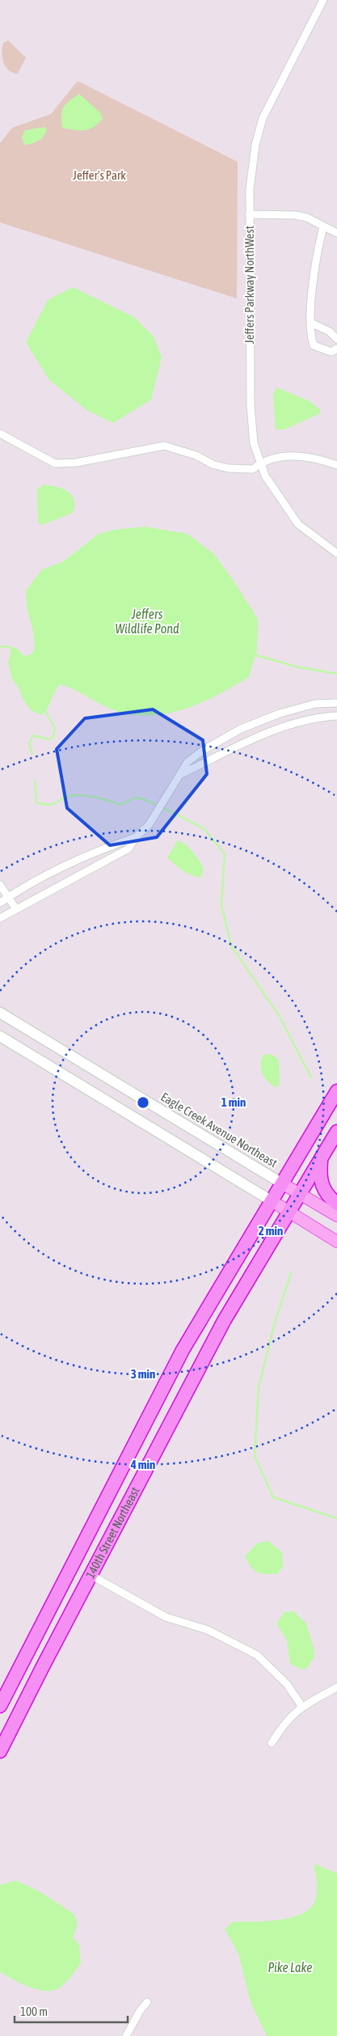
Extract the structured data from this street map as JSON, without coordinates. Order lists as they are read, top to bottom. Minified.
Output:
{"streets":{"highway":["140th Street Northeast"],"main road":["Eagle Creek Avenue Northeast"],"street":["Jeffers Parkway NorthWest"]},"crossings":[["Eagle Creek Avenue Northeast","140th Street Northeast"]],"water":["Jeffers Wildlife Pond","Pike Lake"],"parks":["Jeffer's Park"],"scale_bar":"100 m","rings":["1 min","2 min","3 min","4 min"]}
